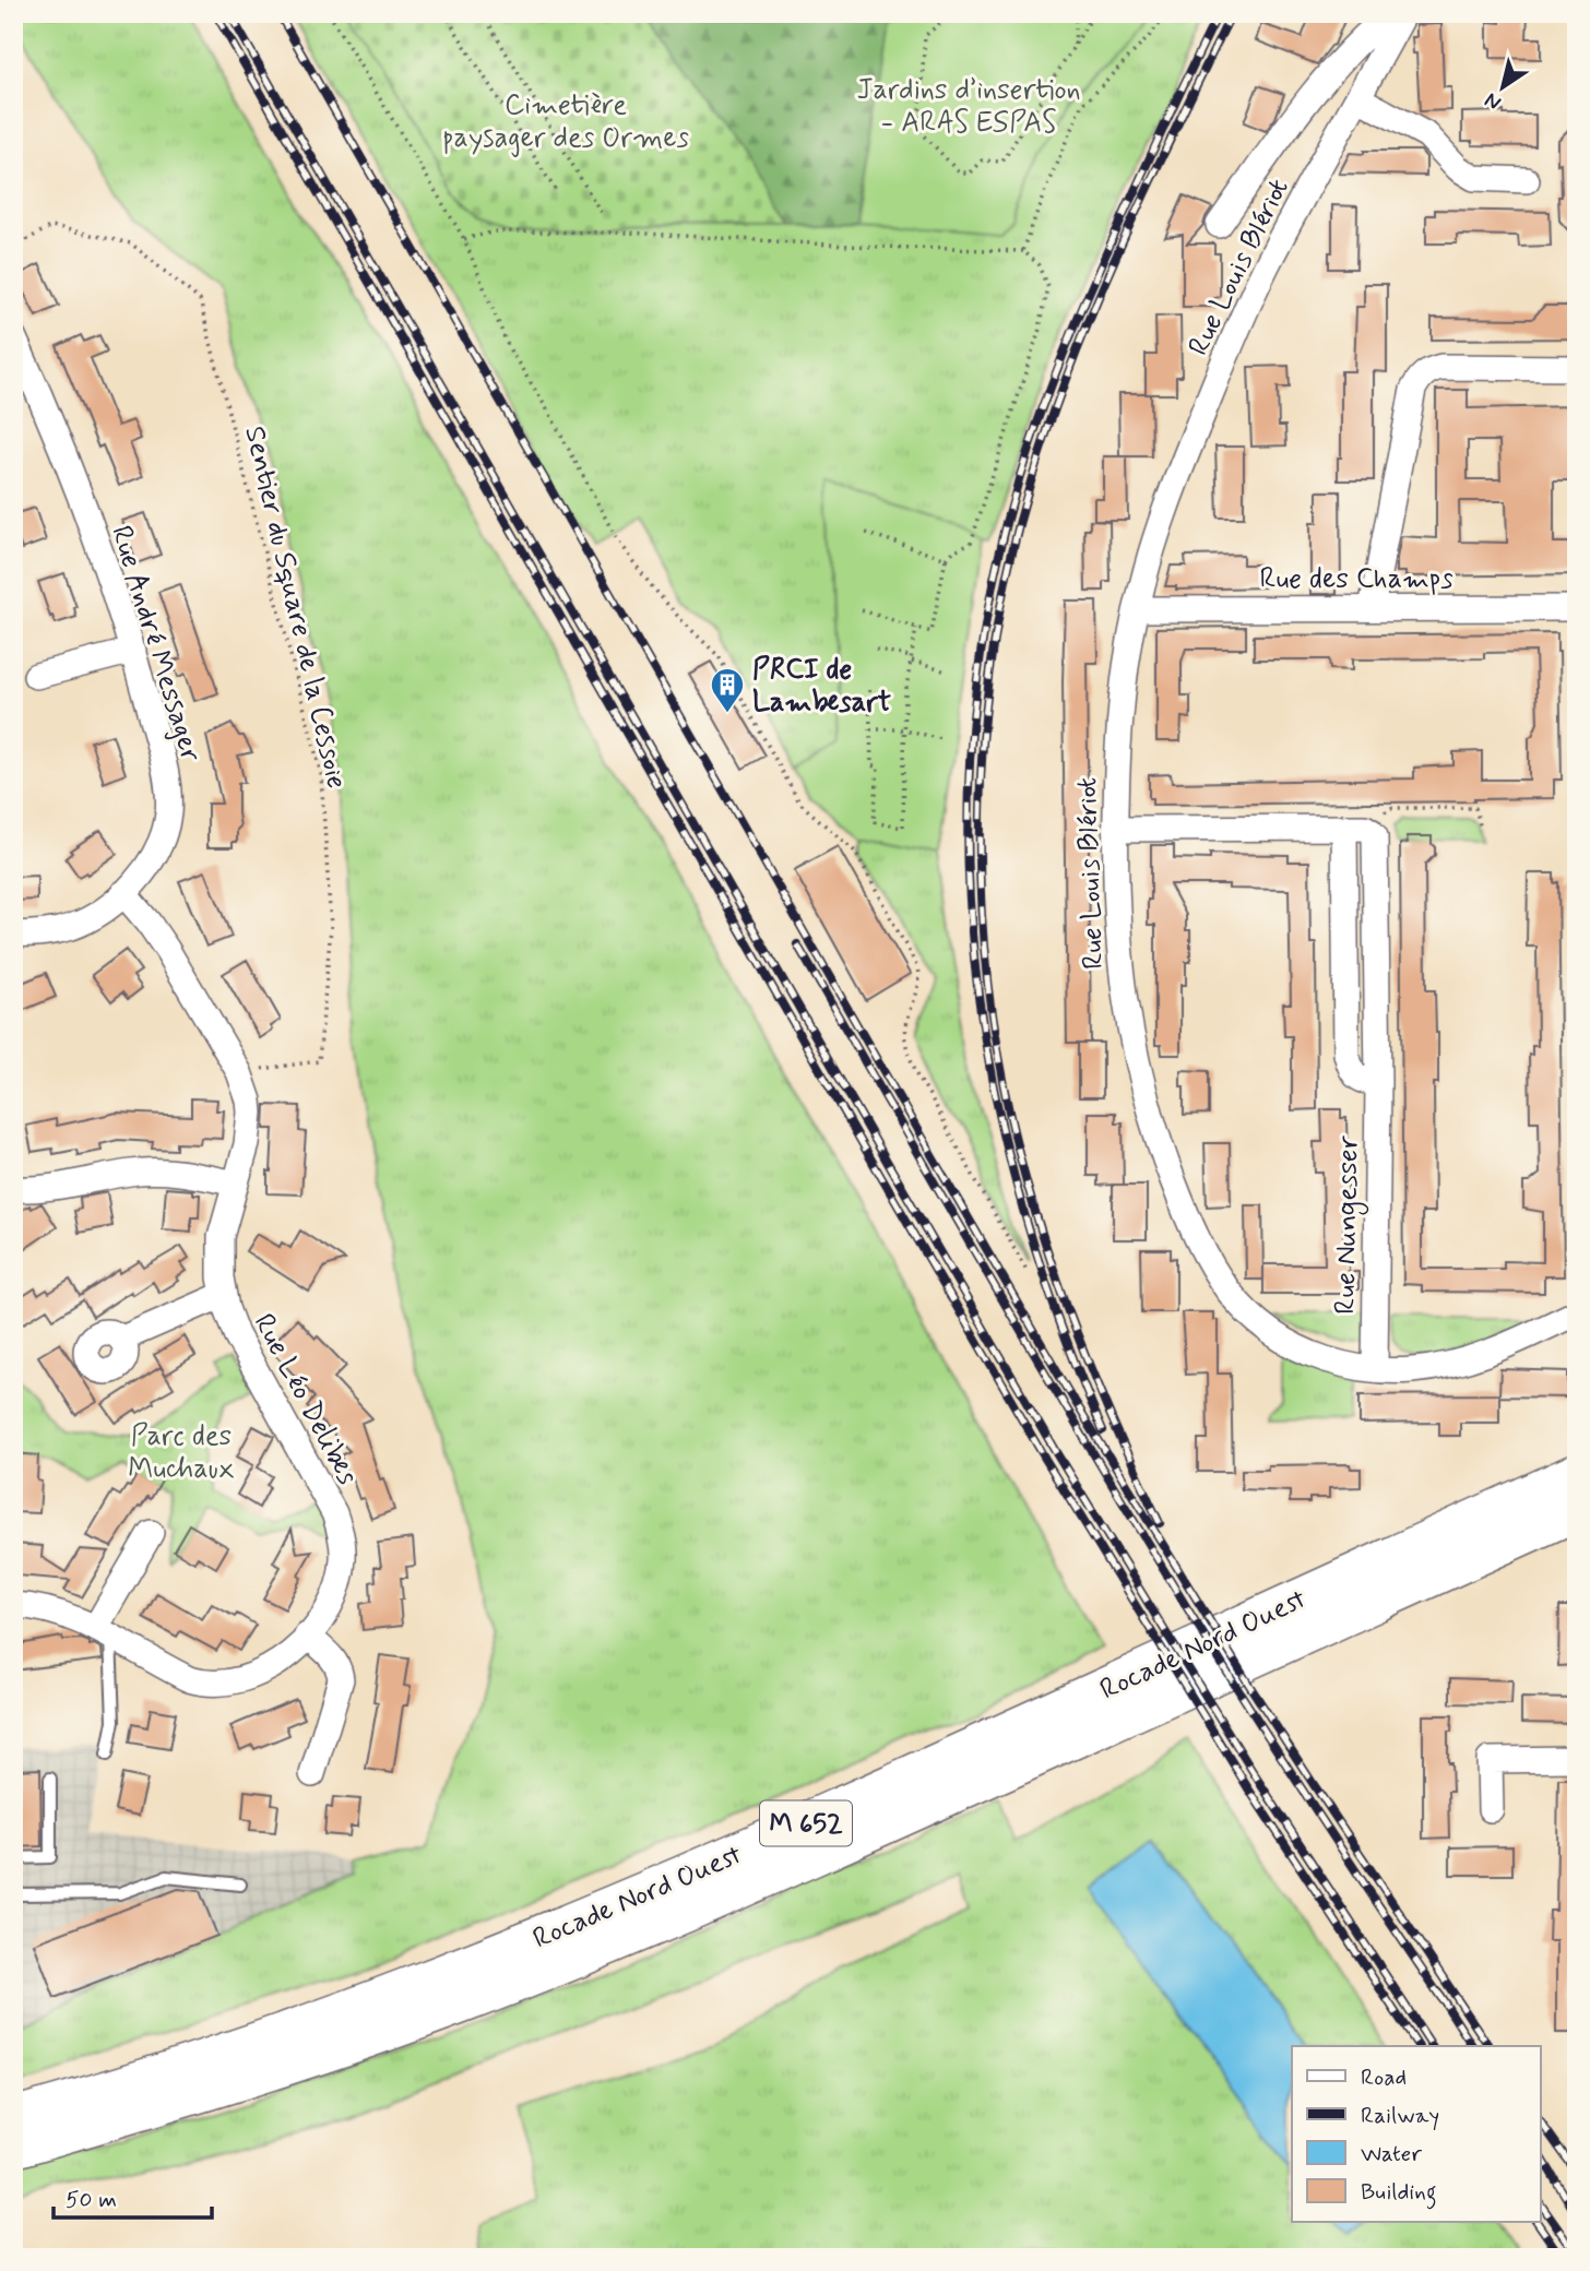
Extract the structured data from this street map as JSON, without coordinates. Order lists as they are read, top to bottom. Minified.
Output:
{"streets":{"highway":["Rocade Nord Ouest","M 652"],"street":["Rue Louis Blériot","Rue des Champs","Rue André Messager","Rue Nungesser","Rue Léo Delibes"],"path":["Sentier du Square de la Cessoie"]},"crossings":[["Rue Louis Blériot","Rue des Champs"],["Rue Louis Blériot","Rue Nungesser"],["Sentier du Square de la Cessoie","Rue Léo Delibes"],["Rue André Messager","Rue Léo Delibes"]],"parks":["Jardins d’insertion - ARAS ESPAS","Cimetière paysager des Ormes","Parc des Muchaux"],"places":{"building":["PRCI de Lambesart"]},"legend":["Road","Railway","Water","Building"],"scale_bar":"50 m","north":"bottom left"}
